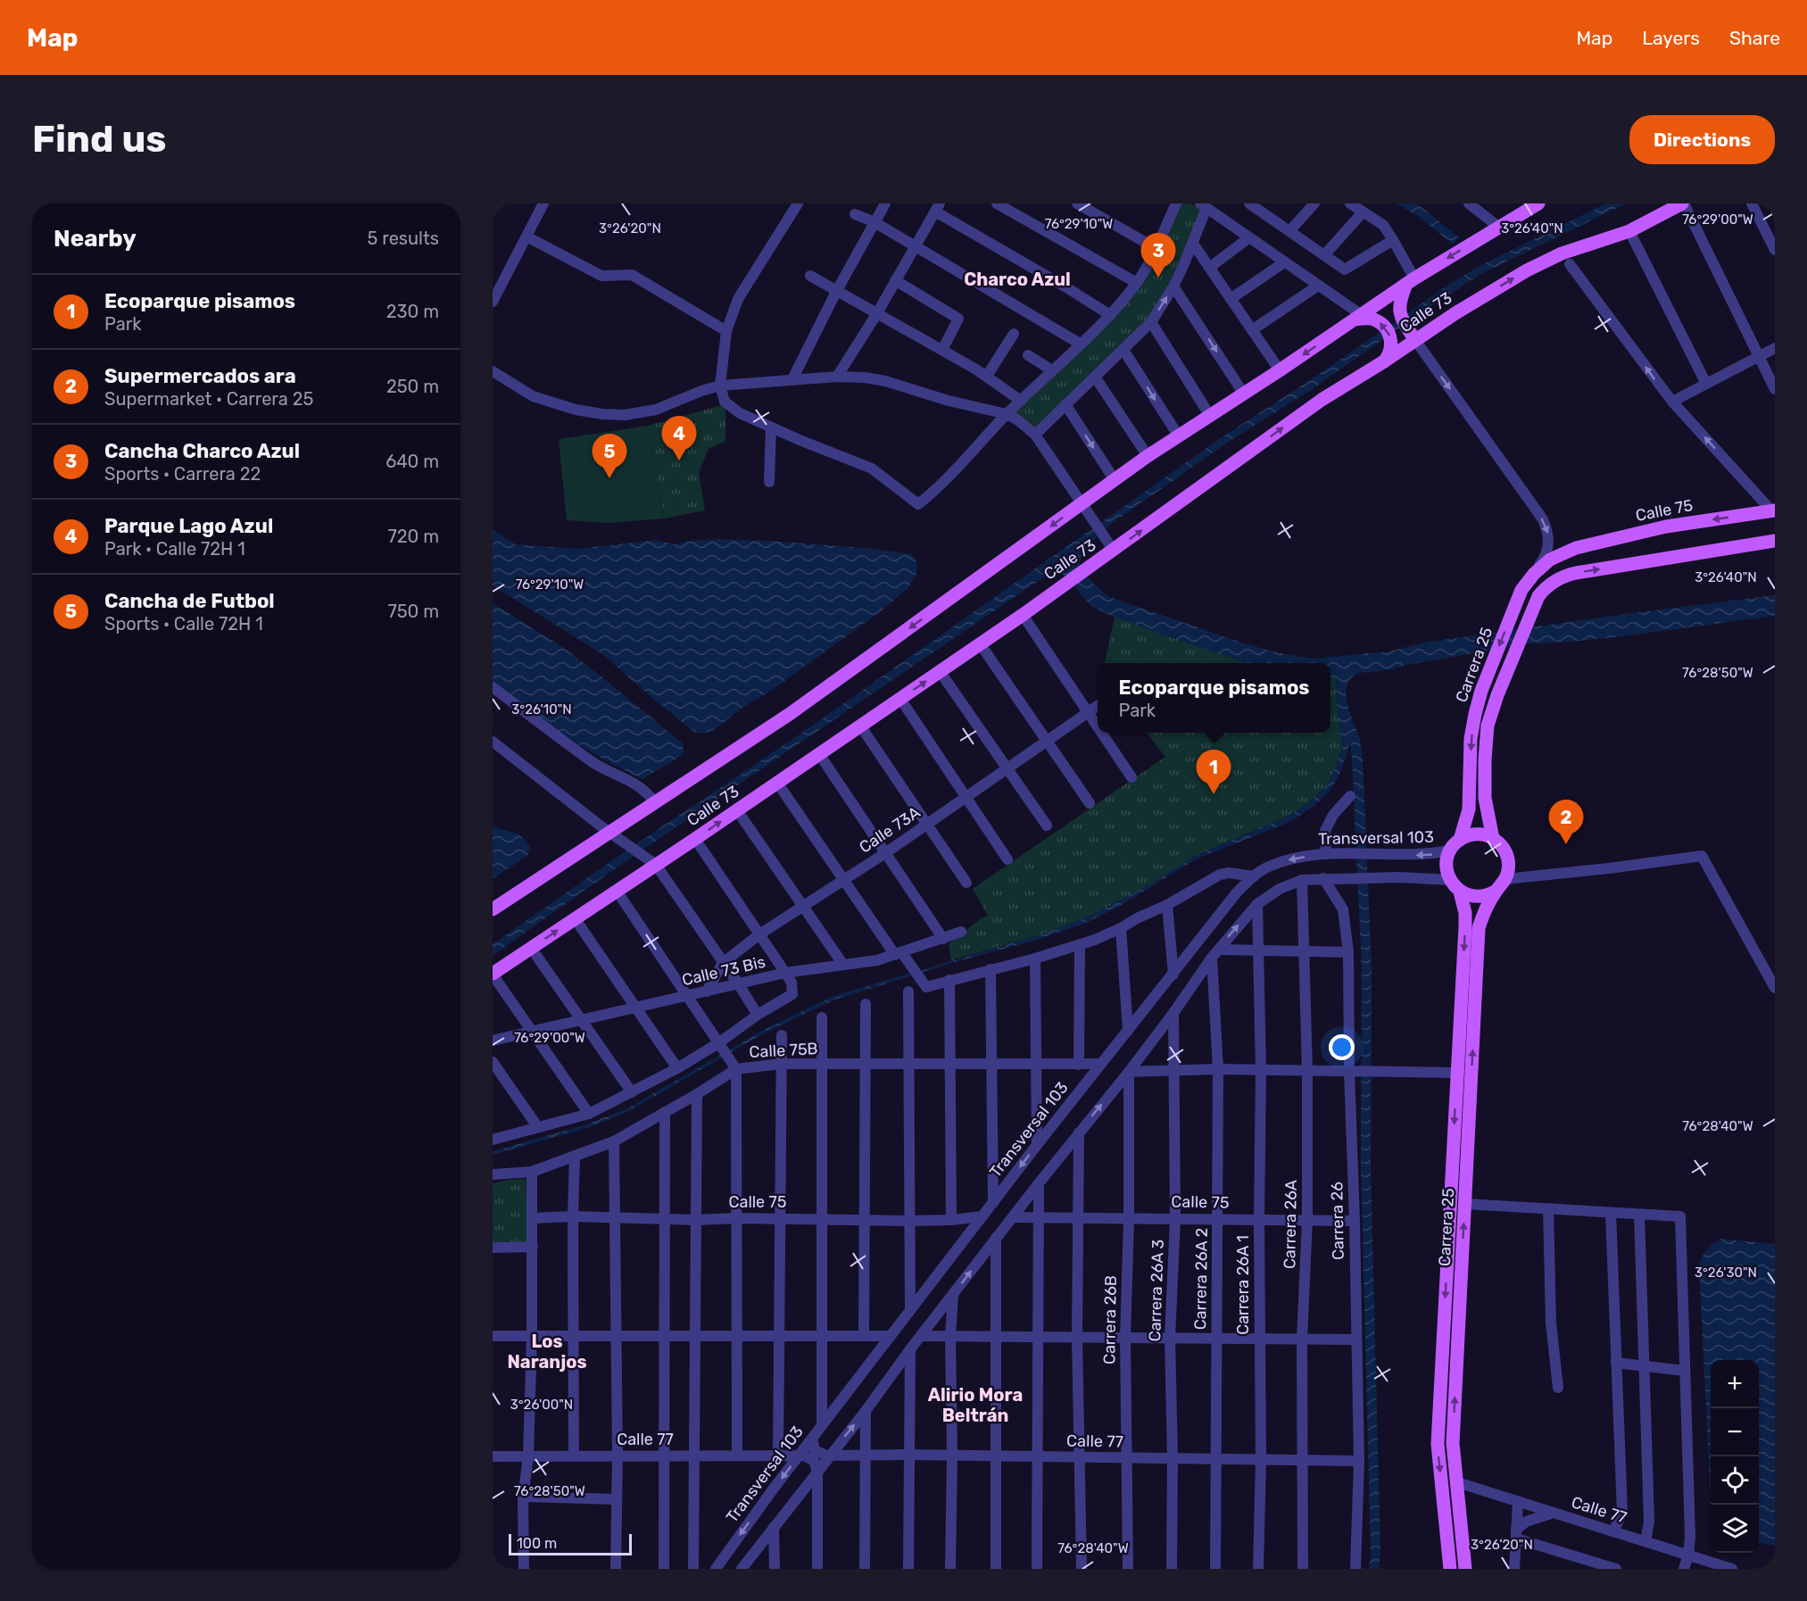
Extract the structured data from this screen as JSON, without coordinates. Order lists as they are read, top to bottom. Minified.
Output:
{"streets":{"main road":["Calle 73","Calle 75","Carrera 25"],"street":["Calle 73A","Transversal 103","Calle 73 Bis","Calle 75B","Carrera 26","Carrera 26A","Carrera 26A 2","Carrera 26A 1","Carrera 26A 3","Carrera 26B","Calle 77"]},"crossings":[["Calle 75","Carrera 25"],["Calle 75","Transversal 103"],["Calle 75","Carrera 26"],["Calle 75","Carrera 26A"],["Calle 75","Carrera 26A 2"],["Calle 75","Carrera 26A 1"],["Calle 75","Carrera 26A 3"],["Calle 75","Carrera 26B"],["Carrera 25","Transversal 103"],["Carrera 25","Calle 77"],["Calle 73A","Calle 73 Bis"],["Transversal 103","Calle 75B"],["Transversal 103","Calle 77"],["Carrera 26","Calle 77"],["Carrera 26A","Calle 77"],["Carrera 26A 2","Calle 77"],["Carrera 26A 1","Calle 77"],["Carrera 26A 3","Calle 77"],["Carrera 26B","Calle 77"]],"districts":["Charco Azul","Los Naranjos","Alirio Mora Beltrán"],"scale_bar":"100 m","page":{"header":"Map","nav":["Map","Layers","Share"],"buttons":"Directions","title":"Find us","heading":["Nearby","5 results"],"pins":["3","4","5","1","2"],"list":[{"mark":"1","name":"Ecoparque pisamos","note":"Park","value":"230 m"},{"mark":"2","name":"Supermercados ara","note":"Supermarket · Carrera 25","value":"250 m"},{"mark":"3","name":"Cancha Charco Azul","note":"Sports · Carrera 22","value":"640 m"},{"mark":"4","name":"Parque Lago Azul","note":"Park · Calle 72H 1","value":"720 m"},{"mark":"5","name":"Cancha de Futbol","note":"Sports · Calle 72H 1","value":"750 m"}],"popup":["Ecoparque pisamos","Park"],"map_buttons":["+","−"],"scale":"100 m"},"coordinates":["76°29'00\"W","76°29'10\"W","3°26'40\"N","3°26'20\"N","76°28'50\"W","3°26'10\"N","76°28'40\"W","3°26'30\"N","3°26'00\"N"]}
